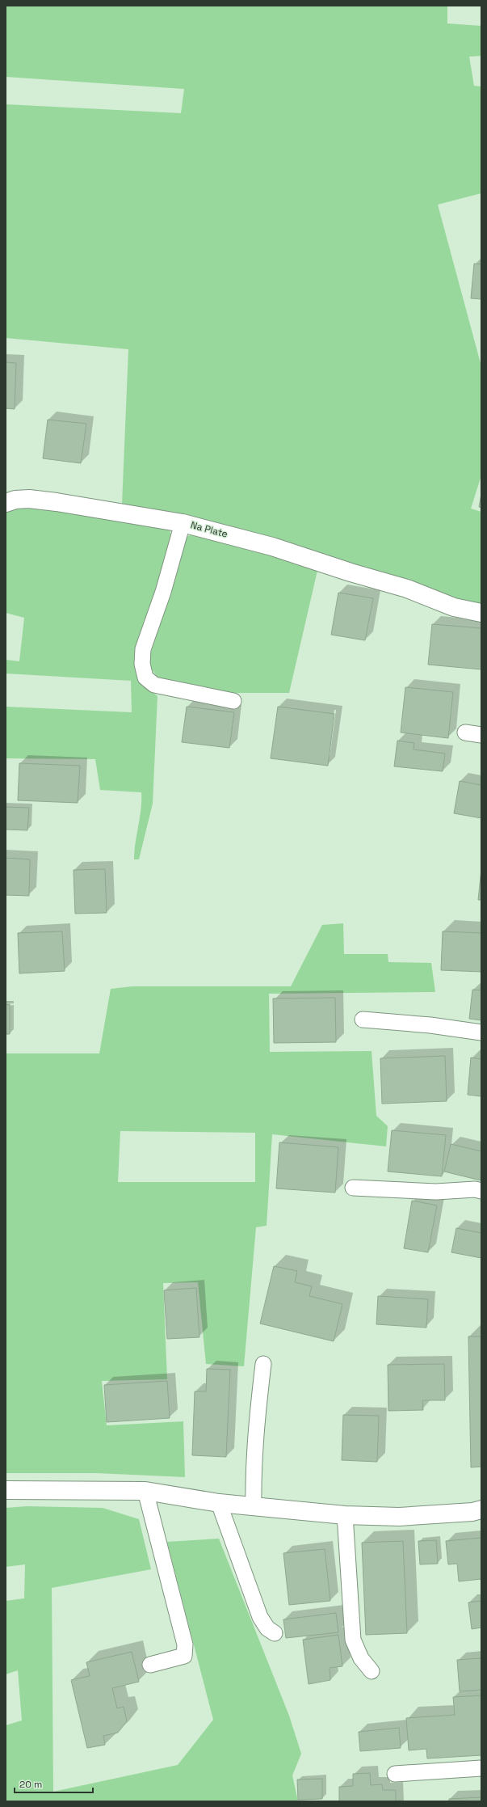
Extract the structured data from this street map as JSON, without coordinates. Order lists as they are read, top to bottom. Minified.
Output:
{"streets":{"street":["Na Plate"]},"scale_bar":"20 m"}
